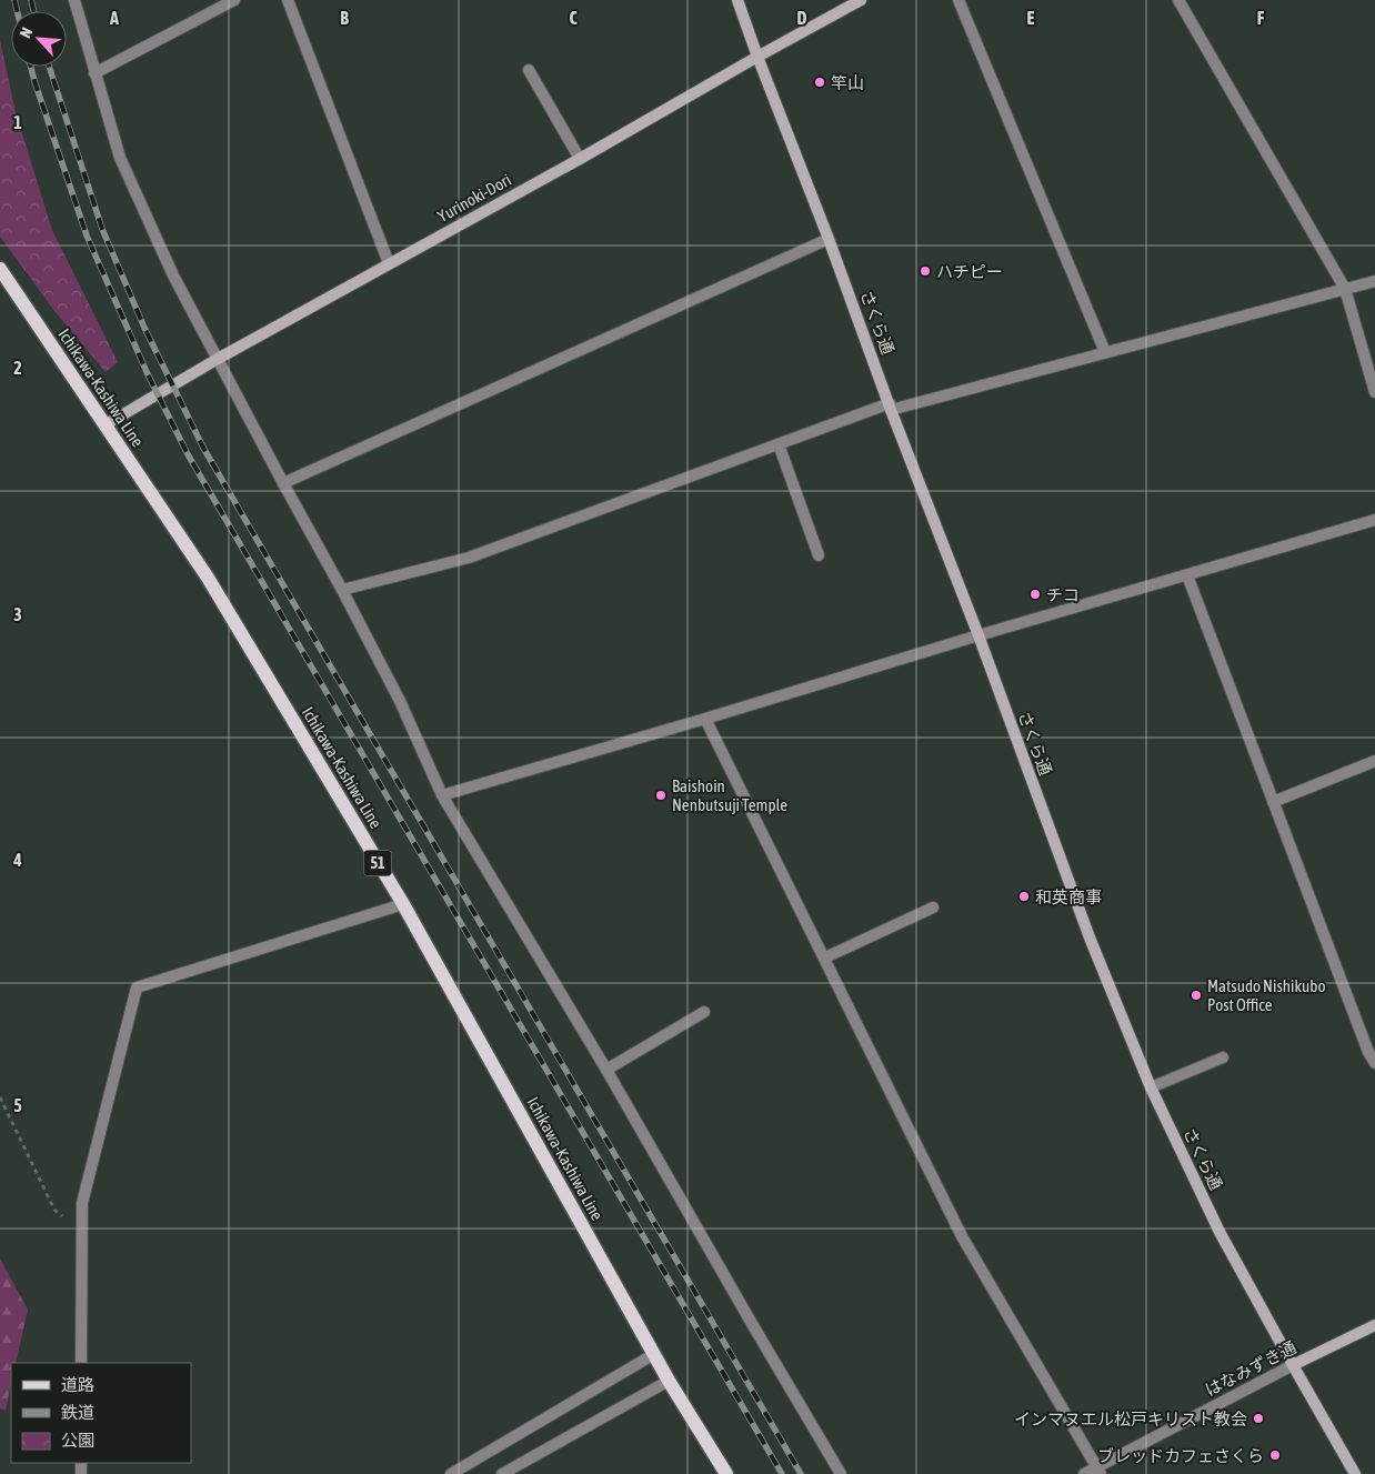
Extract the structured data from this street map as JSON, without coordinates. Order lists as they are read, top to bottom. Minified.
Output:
{"streets":{"main road":["Ichikawa-Kashiwa Line","51"],"street":["Yurinoki-Dori","さくら通","はなみずき通"]},"crossings":[["Yurinoki-Dori","さくら通"],["Yurinoki-Dori","Ichikawa-Kashiwa Line"],["さくら通","はなみずき通"]],"places":["竿山","ハチピー","チコ","Baishoin Nenbutsuji Temple","和英商事","Matsudo Nishikubo Post Office","インマヌエル松戸キリスト教会","ブレッドカフェさくら"],"legend":["道路","鉄道","公園"],"north":"top left","grid":{"columns":["A","B","C","D","E","F"],"rows":["1","2","3","4","5"]}}
